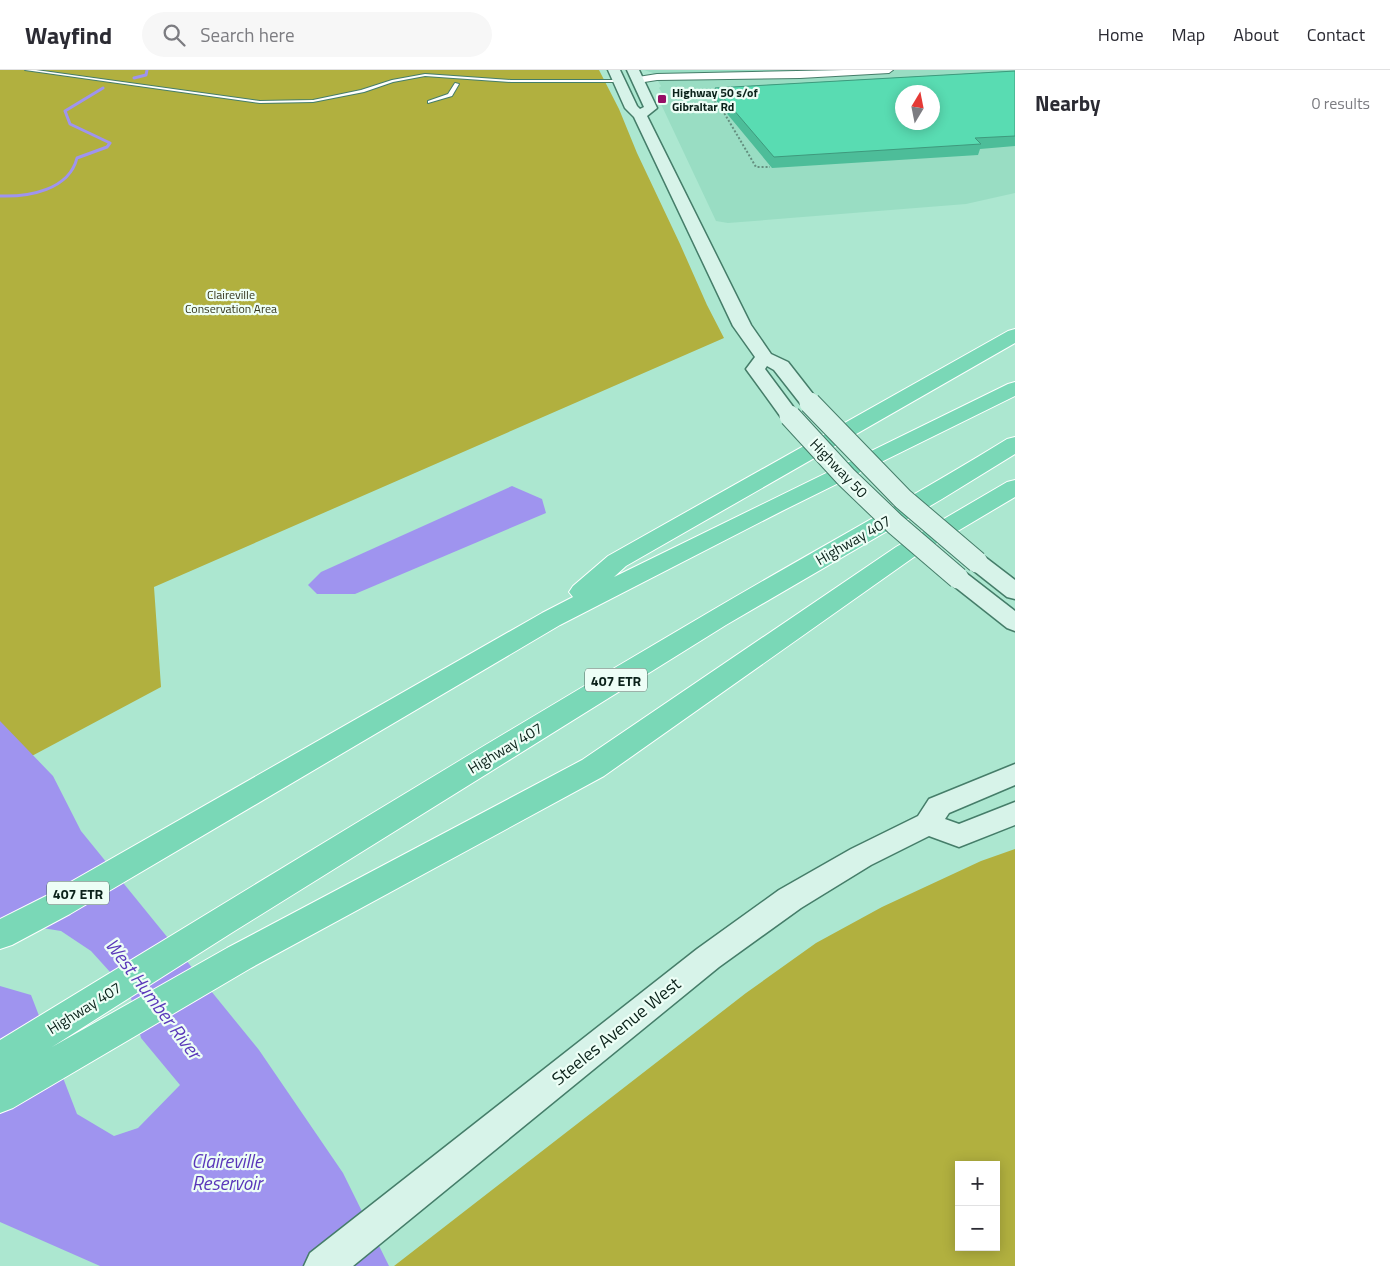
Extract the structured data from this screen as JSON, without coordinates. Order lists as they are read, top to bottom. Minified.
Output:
{"streets":{"highway":["Highway 407","407 ETR"],"main road":["Highway 50","Steeles Avenue West"]},"water":["West Humber River","Claireville Reservoir"],"parks":["Claireville Conservation Area"],"places":{"transit":["Highway 50 s/of Gibraltar Rd"]},"north":"top","page":{"header":"Wayfind","search":"Search here","nav":["Home","Map","About","Contact"],"heading":["Nearby","0 results"],"map_buttons":["+","−"]}}
